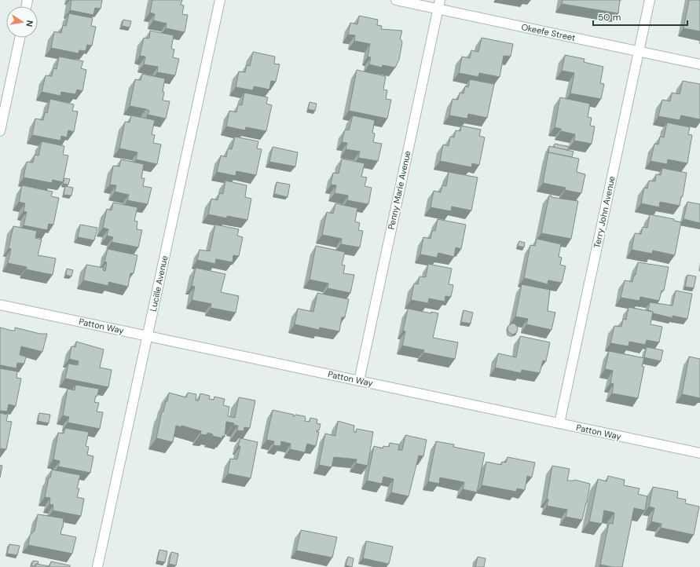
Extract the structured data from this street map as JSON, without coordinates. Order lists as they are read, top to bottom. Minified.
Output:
{"streets":{"street":["Okeefe Street","Penny Marie Avenue","Terry John Avenue","Lucille Avenue","Patton Way"]},"crossings":[["Okeefe Street","Penny Marie Avenue"],["Okeefe Street","Terry John Avenue"],["Penny Marie Avenue","Patton Way"],["Terry John Avenue","Patton Way"],["Lucille Avenue","Patton Way"]],"scale_bar":"50 m","north":"right"}
